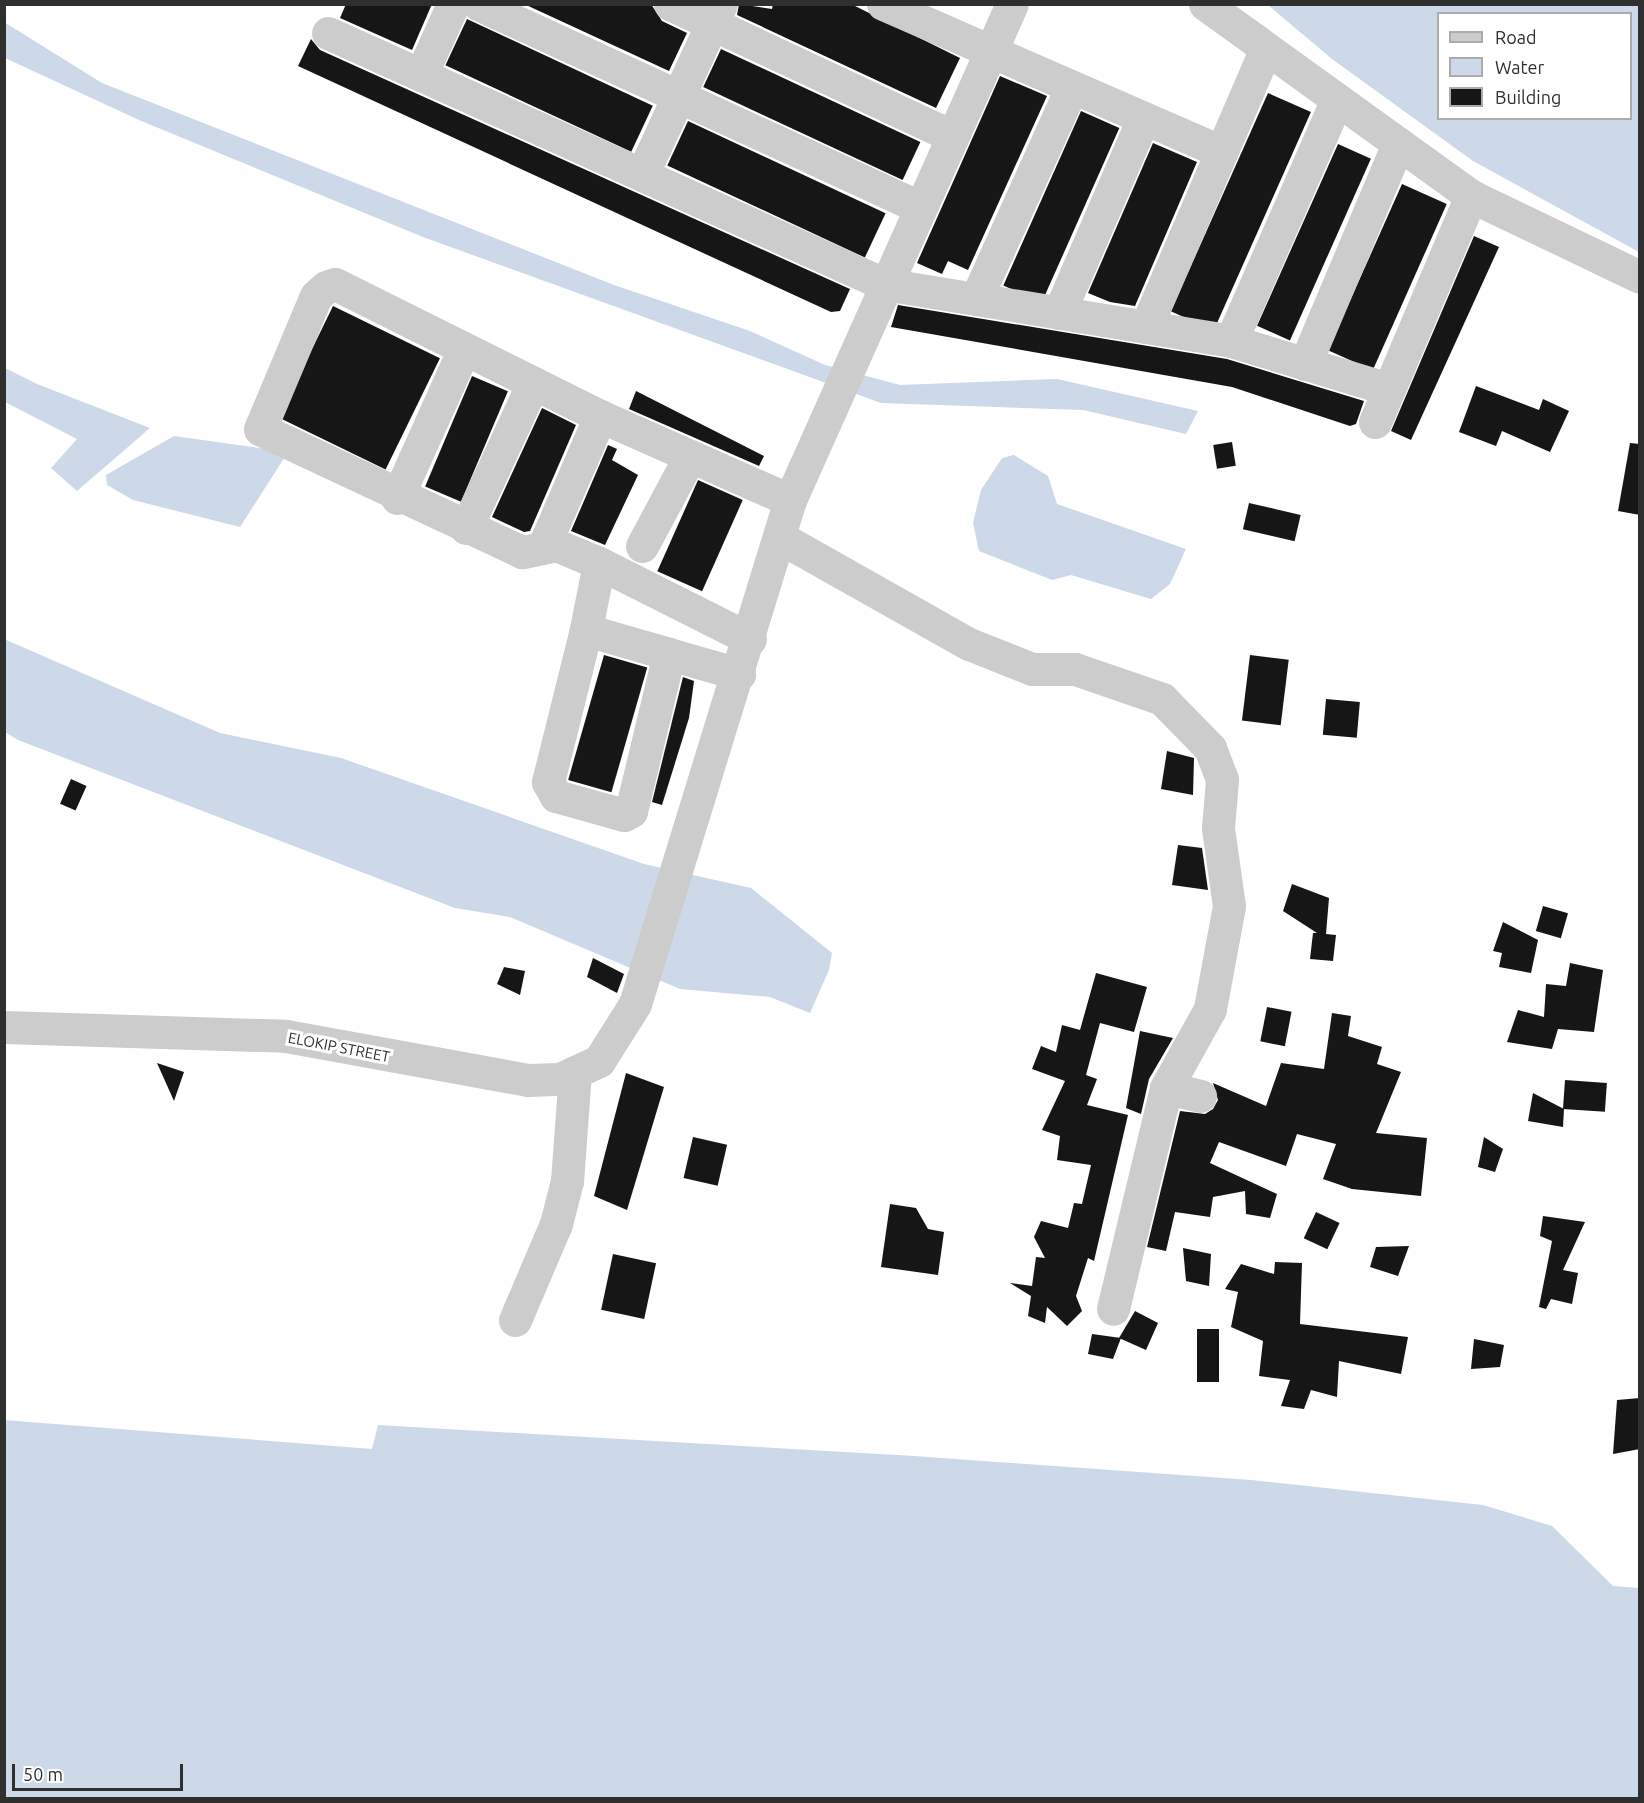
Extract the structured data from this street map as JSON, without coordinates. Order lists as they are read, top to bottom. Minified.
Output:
{"streets":{"street":["ELOKIP STREET"]},"legend":["Road","Water","Building"],"scale_bar":"50 m"}
